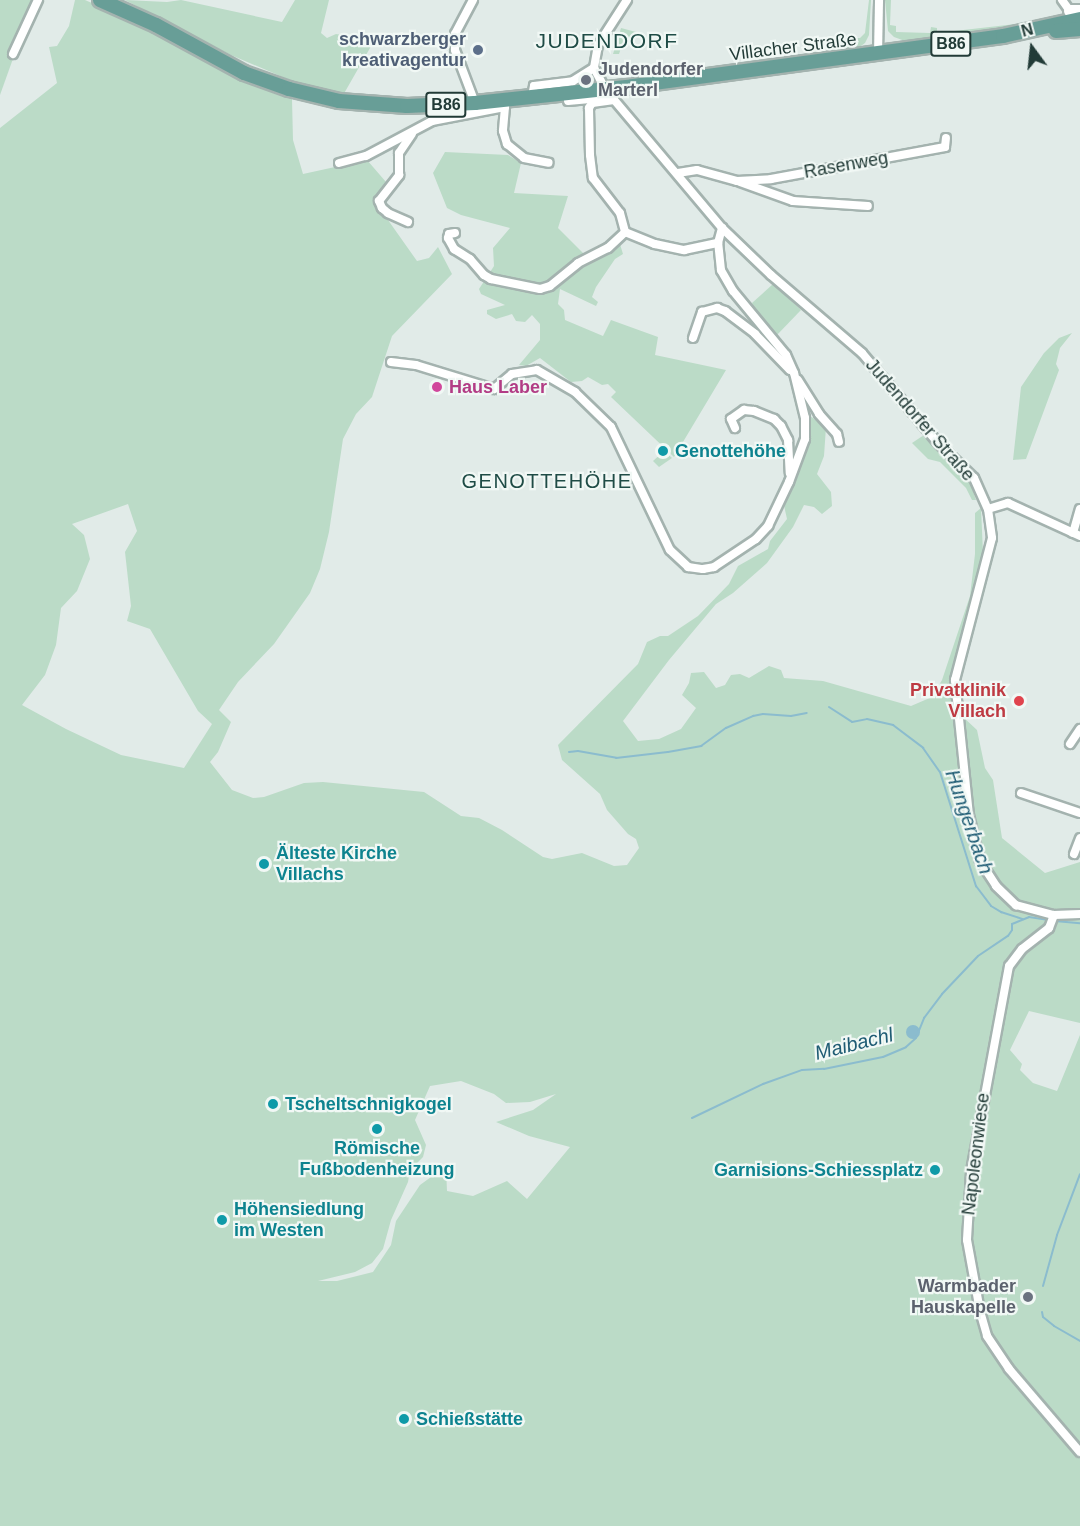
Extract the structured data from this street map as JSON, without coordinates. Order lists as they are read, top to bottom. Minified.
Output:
{"streets":{"main road":["B86","Villacher Straße"],"street":["Rasenweg","Judendorfer Straße","Napoleonwiese"]},"crossings":[["Villacher Straße","Judendorfer Straße"],["Rasenweg","Judendorfer Straße"],["Judendorfer Straße","Napoleonwiese"]],"districts":["JUDENDORF","GENOTTEHÖHE"],"water":["Hungerbach","Maibachl"],"places":["schwarzberger kreativagentur","Judendorfer Marterl","Haus Laber","Genottehöhe","Privatklinik Villach","Älteste Kirche Villachs","Tscheltschnigkogel","Römische Fußbodenheizung","Garnisions-Schiessplatz","Höhensiedlung im Westen","Warmbader Hauskapelle","Schießstätte"],"north":"top"}
